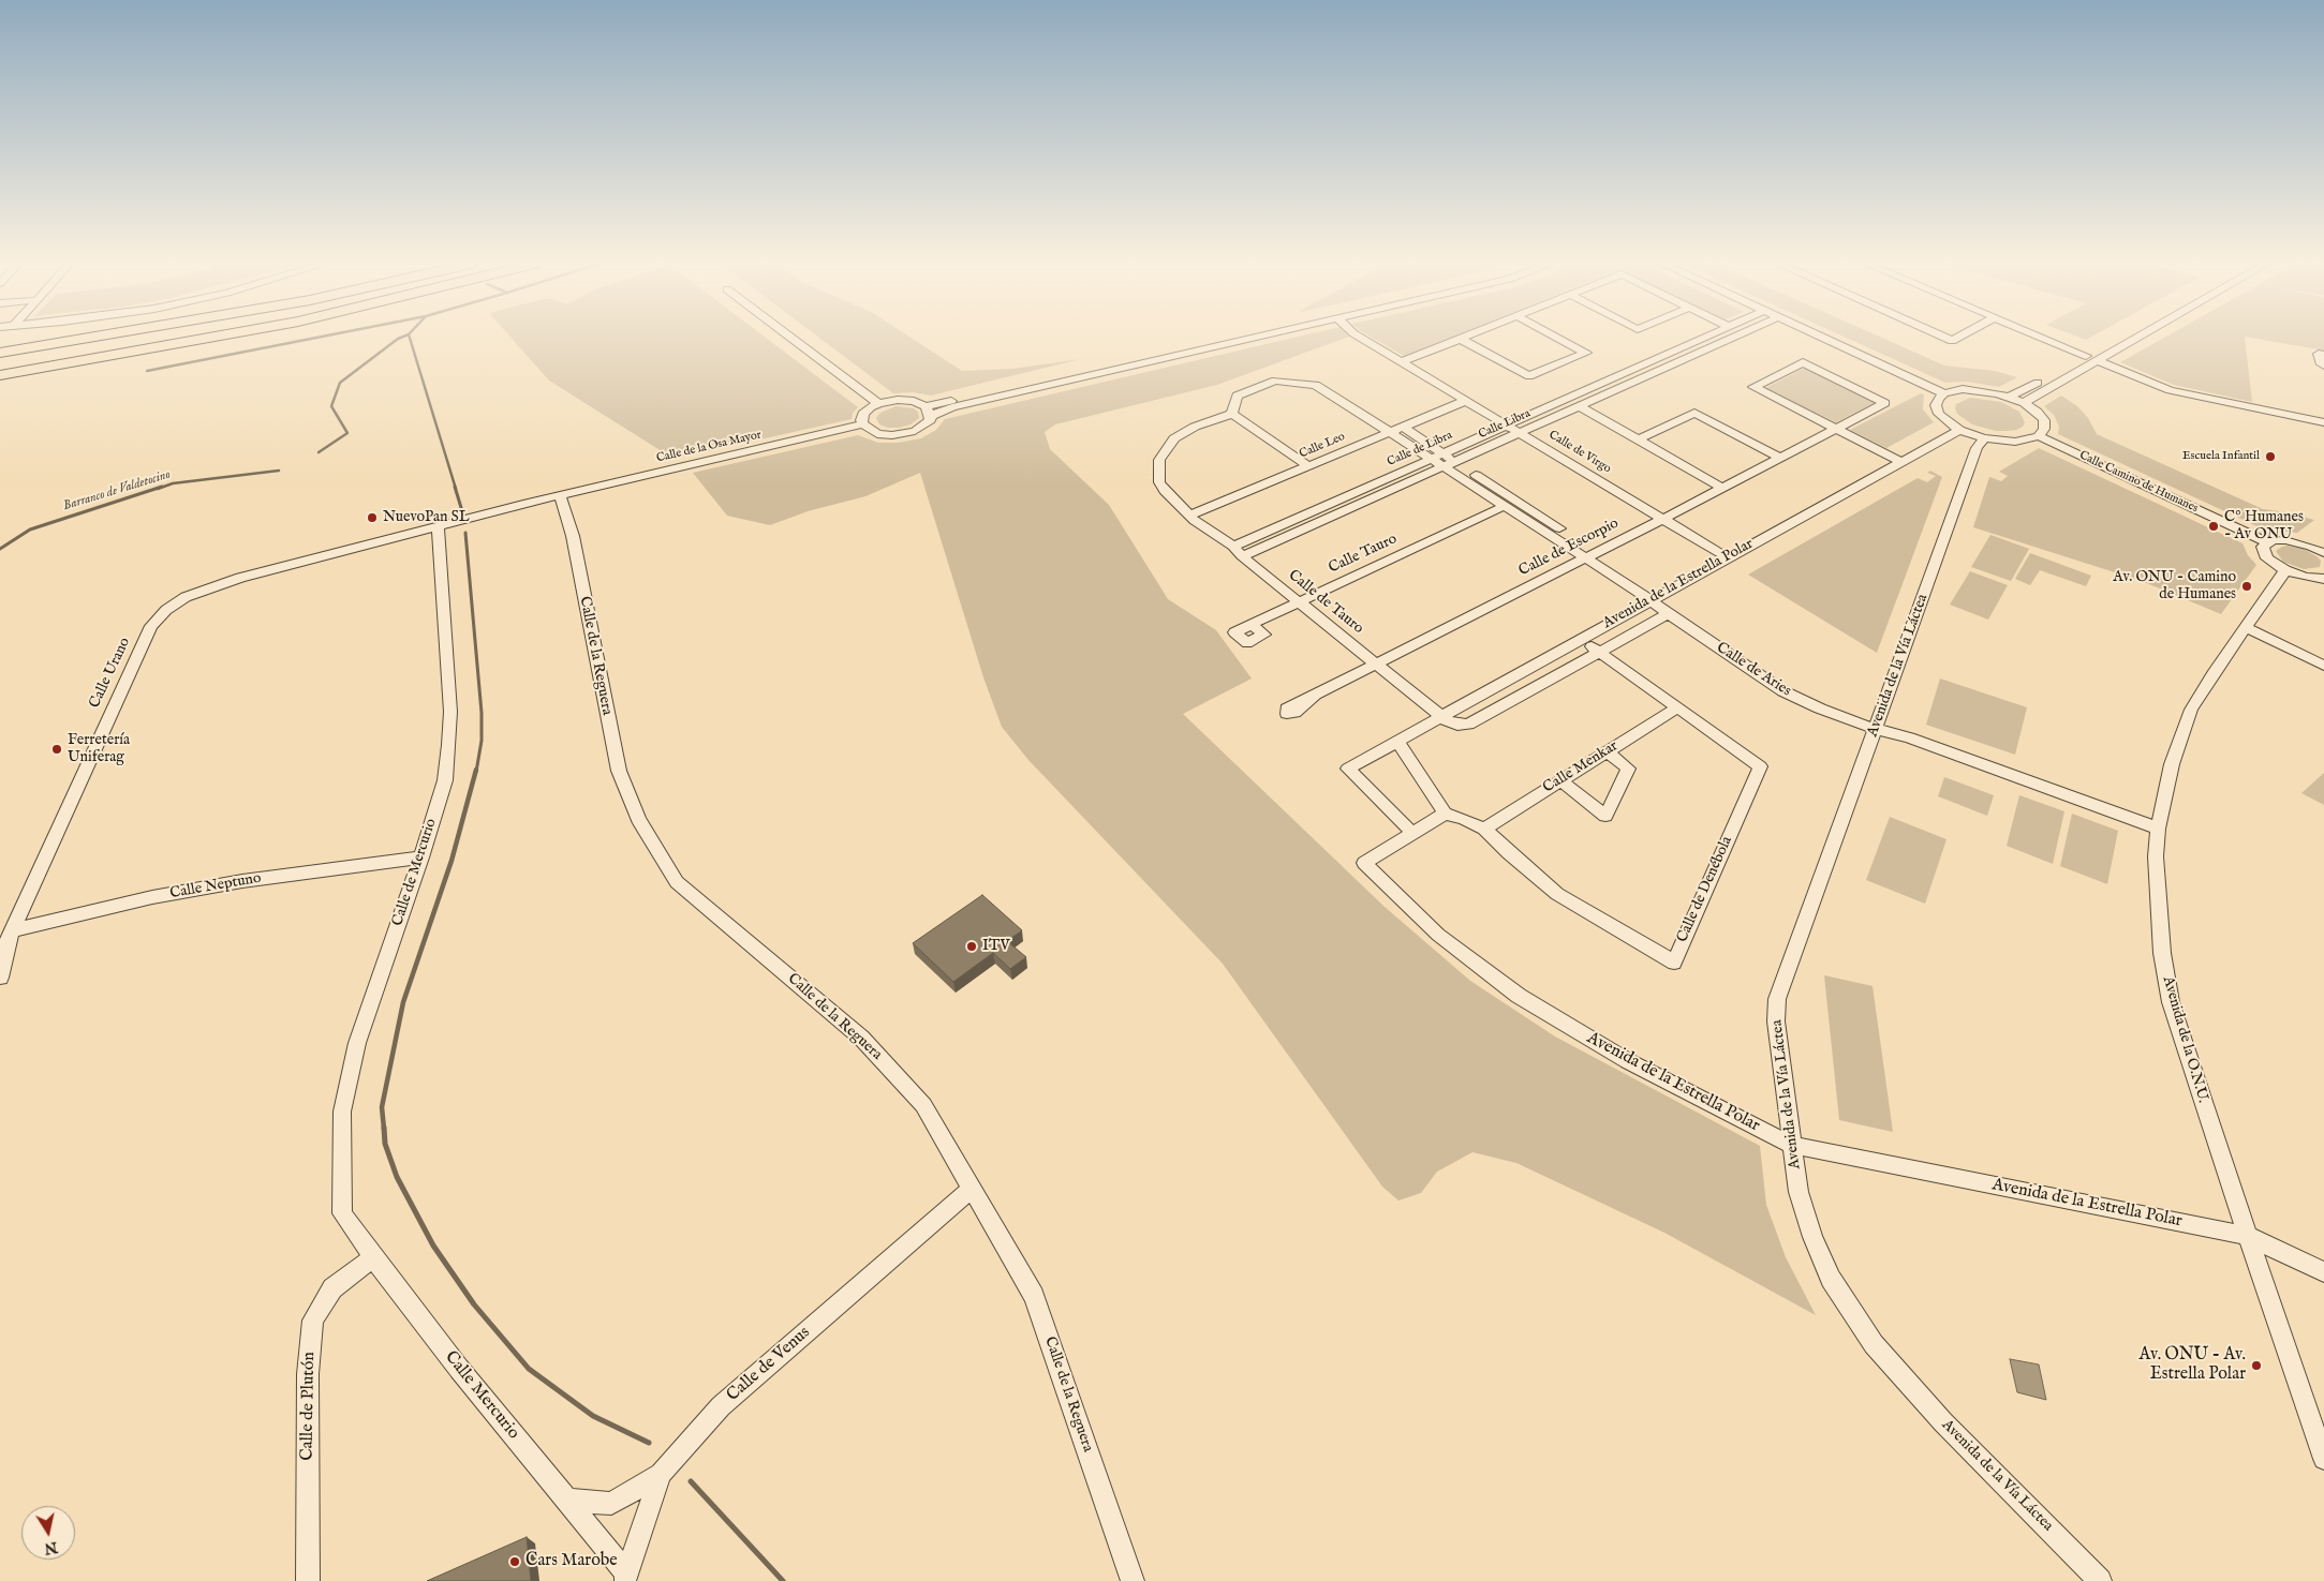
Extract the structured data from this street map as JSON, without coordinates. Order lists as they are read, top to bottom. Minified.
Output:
{"streets":{"street":["Calle Libra","Calle Leo","Calle de la Osa Mayor","Calle de Libra","Calle de Virgo","Calle Camino de Humanes","Calle de Escorpio","Calle Tauro","Avenida de la Estrella Polar","Calle de Tauro","Calle de la Reguera","Avenida de la Vía Láctea","Calle de Aries","Calle Urano","Calle Menkar","Calle de Mercurio","Calle Neptuno","Calle de Denébola","Avenida de la O.N.U.","Calle de Venus","Calle Mercurio","Calle de Plutón"]},"crossings":[["Calle Libra","Calle de Libra"],["Calle Libra","Calle de Virgo"],["Calle Libra","Calle de Tauro"],["Calle Libra","Calle de Aries"],["Calle Leo","Calle de Virgo"],["Calle Leo","Calle de Tauro"],["Calle Leo","Calle de Aries"],["Calle de la Osa Mayor","Calle de la Reguera"],["Calle de la Osa Mayor","Calle Urano"],["Calle de la Osa Mayor","Calle de Mercurio"],["Calle de Libra","Calle de Virgo"],["Calle de Libra","Calle de Tauro"],["Calle de Libra","Calle de Aries"],["Calle de Virgo","Calle de Escorpio"],["Calle de Virgo","Avenida de la Estrella Polar"],["Calle de Escorpio","Avenida de la Estrella Polar"],["Calle de Escorpio","Calle de Tauro"],["Calle de Escorpio","Calle de Aries"],["Calle Tauro","Calle de Tauro"],["Calle Tauro","Calle de Aries"],["Avenida de la Estrella Polar","Calle de Tauro"],["Avenida de la Estrella Polar","Avenida de la Vía Láctea"],["Avenida de la Estrella Polar","Calle de Aries"],["Avenida de la Estrella Polar","Calle de Denébola"],["Avenida de la Estrella Polar","Avenida de la O.N.U."],["Calle de la Reguera","Calle de Venus"],["Avenida de la Vía Láctea","Calle de Aries"],["Calle de Aries","Avenida de la O.N.U."],["Calle Urano","Calle de Mercurio"],["Calle Urano","Calle Neptuno"],["Calle Menkar","Calle de Denébola"],["Calle de Mercurio","Calle Neptuno"],["Calle de Mercurio","Calle Mercurio"],["Calle de Venus","Calle Mercurio"],["Calle Mercurio","Calle de Plutón"]],"water":["Barranco de Valdetocino"],"places":["Escuela Infantil","NuevoPan SL","Cº Humanes - Av ONU","Av. ONU - Camino de Humanes","Ferretería Uniferag","ITV","Av. ONU - Av. Estrella Polar","Cars Marobe"],"north":"bottom"}
